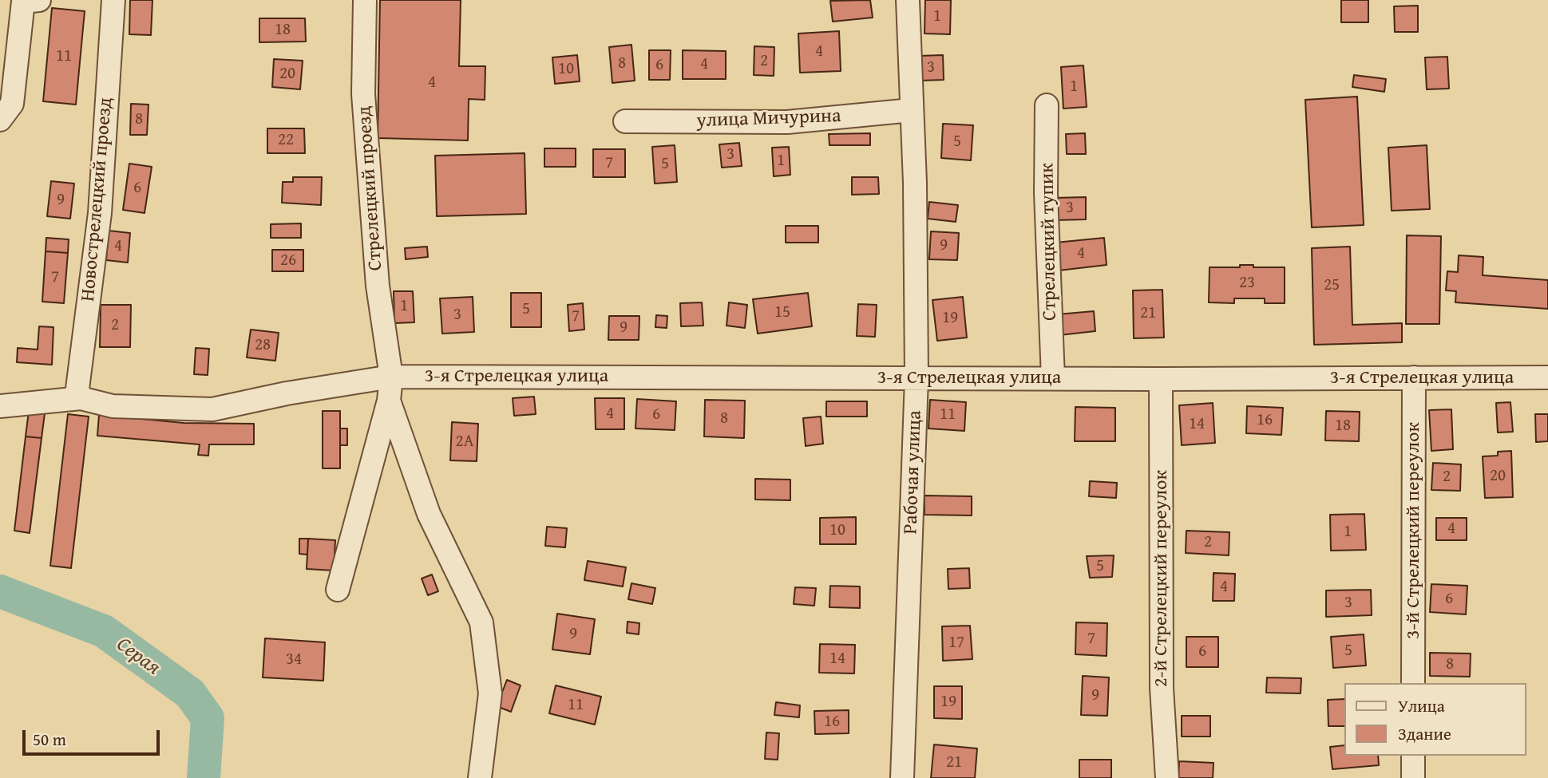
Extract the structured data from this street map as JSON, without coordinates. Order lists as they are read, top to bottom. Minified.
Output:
{"streets":{"street":["улица Мичурина","Стрелецкий проезд","Новострелецкий проезд","Стрелецкий тупик","3-я Стрелецкая улица","Рабочая улица","3-й Стрелецкий переулок","2-й Стрелецкий переулок"]},"crossings":[["улица Мичурина","Рабочая улица"],["Стрелецкий проезд","3-я Стрелецкая улица"],["Новострелецкий проезд","3-я Стрелецкая улица"],["Стрелецкий тупик","3-я Стрелецкая улица"],["3-я Стрелецкая улица","Рабочая улица"],["3-я Стрелецкая улица","3-й Стрелецкий переулок"],["3-я Стрелецкая улица","2-й Стрелецкий переулок"]],"water":["Серая"],"house_numbers":["1","18","4","11","2","8","4","6","3","10","20","4","1","8","22","5","3","1","7","5","6","9","3","9","4","4","26","7","23","25","1","5","15","21","3","7","19","2","9","28","4","6","11","8","16","14","18","2А","20","2","4","10","1","2","5","4","6","3","9","7","17","5","6","14","34","8","9","19","11","16","21"],"legend":["Улица","Здание"],"scale_bar":"50 m"}
